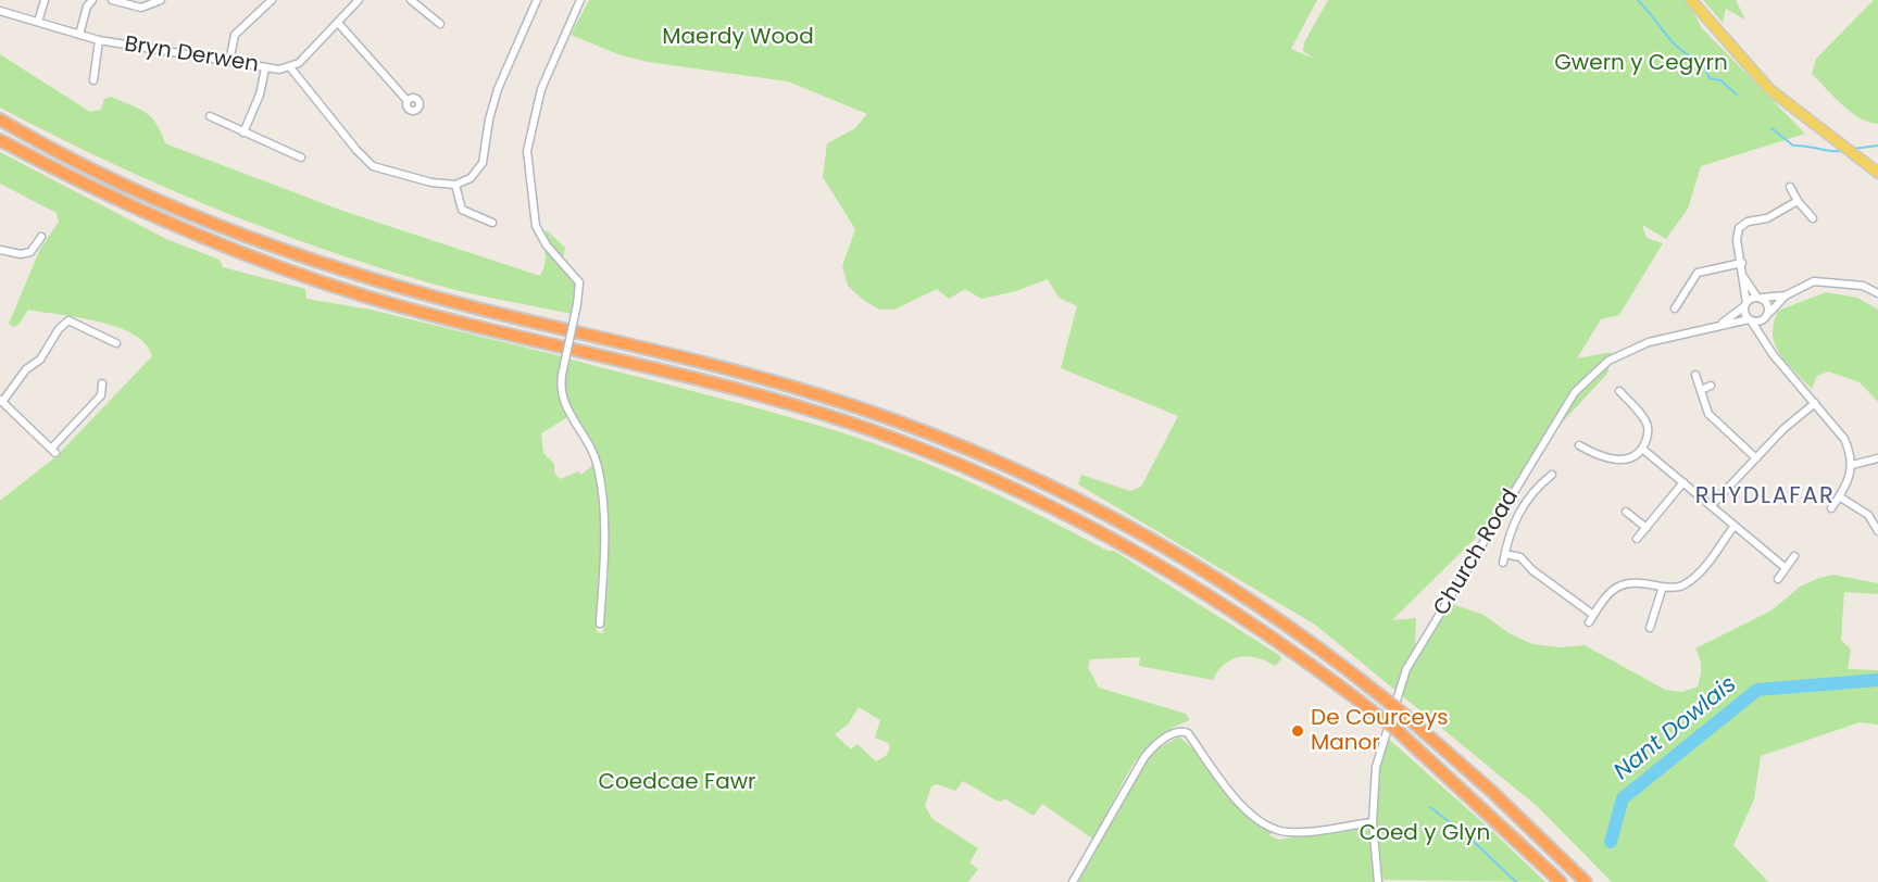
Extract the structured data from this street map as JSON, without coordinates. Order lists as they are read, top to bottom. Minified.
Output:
{"streets":{"street":["Bryn Derwen","Church Road"]},"districts":["RHYDLAFAR"],"water":["Nant Dowlais"],"parks":["Maerdy Wood","Gwern y Cegyrn","Coedcae Fawr","Coed y Glyn"],"places":["De Courceys Manor"]}
